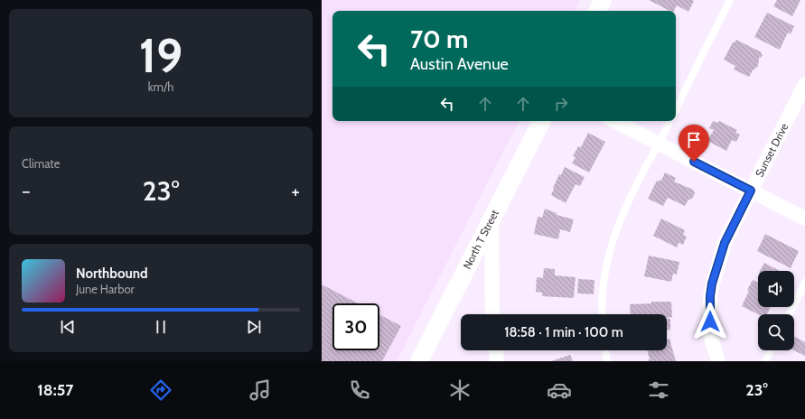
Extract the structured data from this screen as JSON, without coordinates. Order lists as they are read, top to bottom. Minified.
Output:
{"streets":{"street":["Sunset Drive","North T Street"]},"page":{"tile":[["19","km/h"],"Climate"],"turn":["70 m","Austin Avenue"],"heat":["−","23°","+"],"song":["Northbound","June Harbor"],"limit":"30","trip":"18:58 · 1 min · 100 m","tabs":["18:57","23°"]}}
